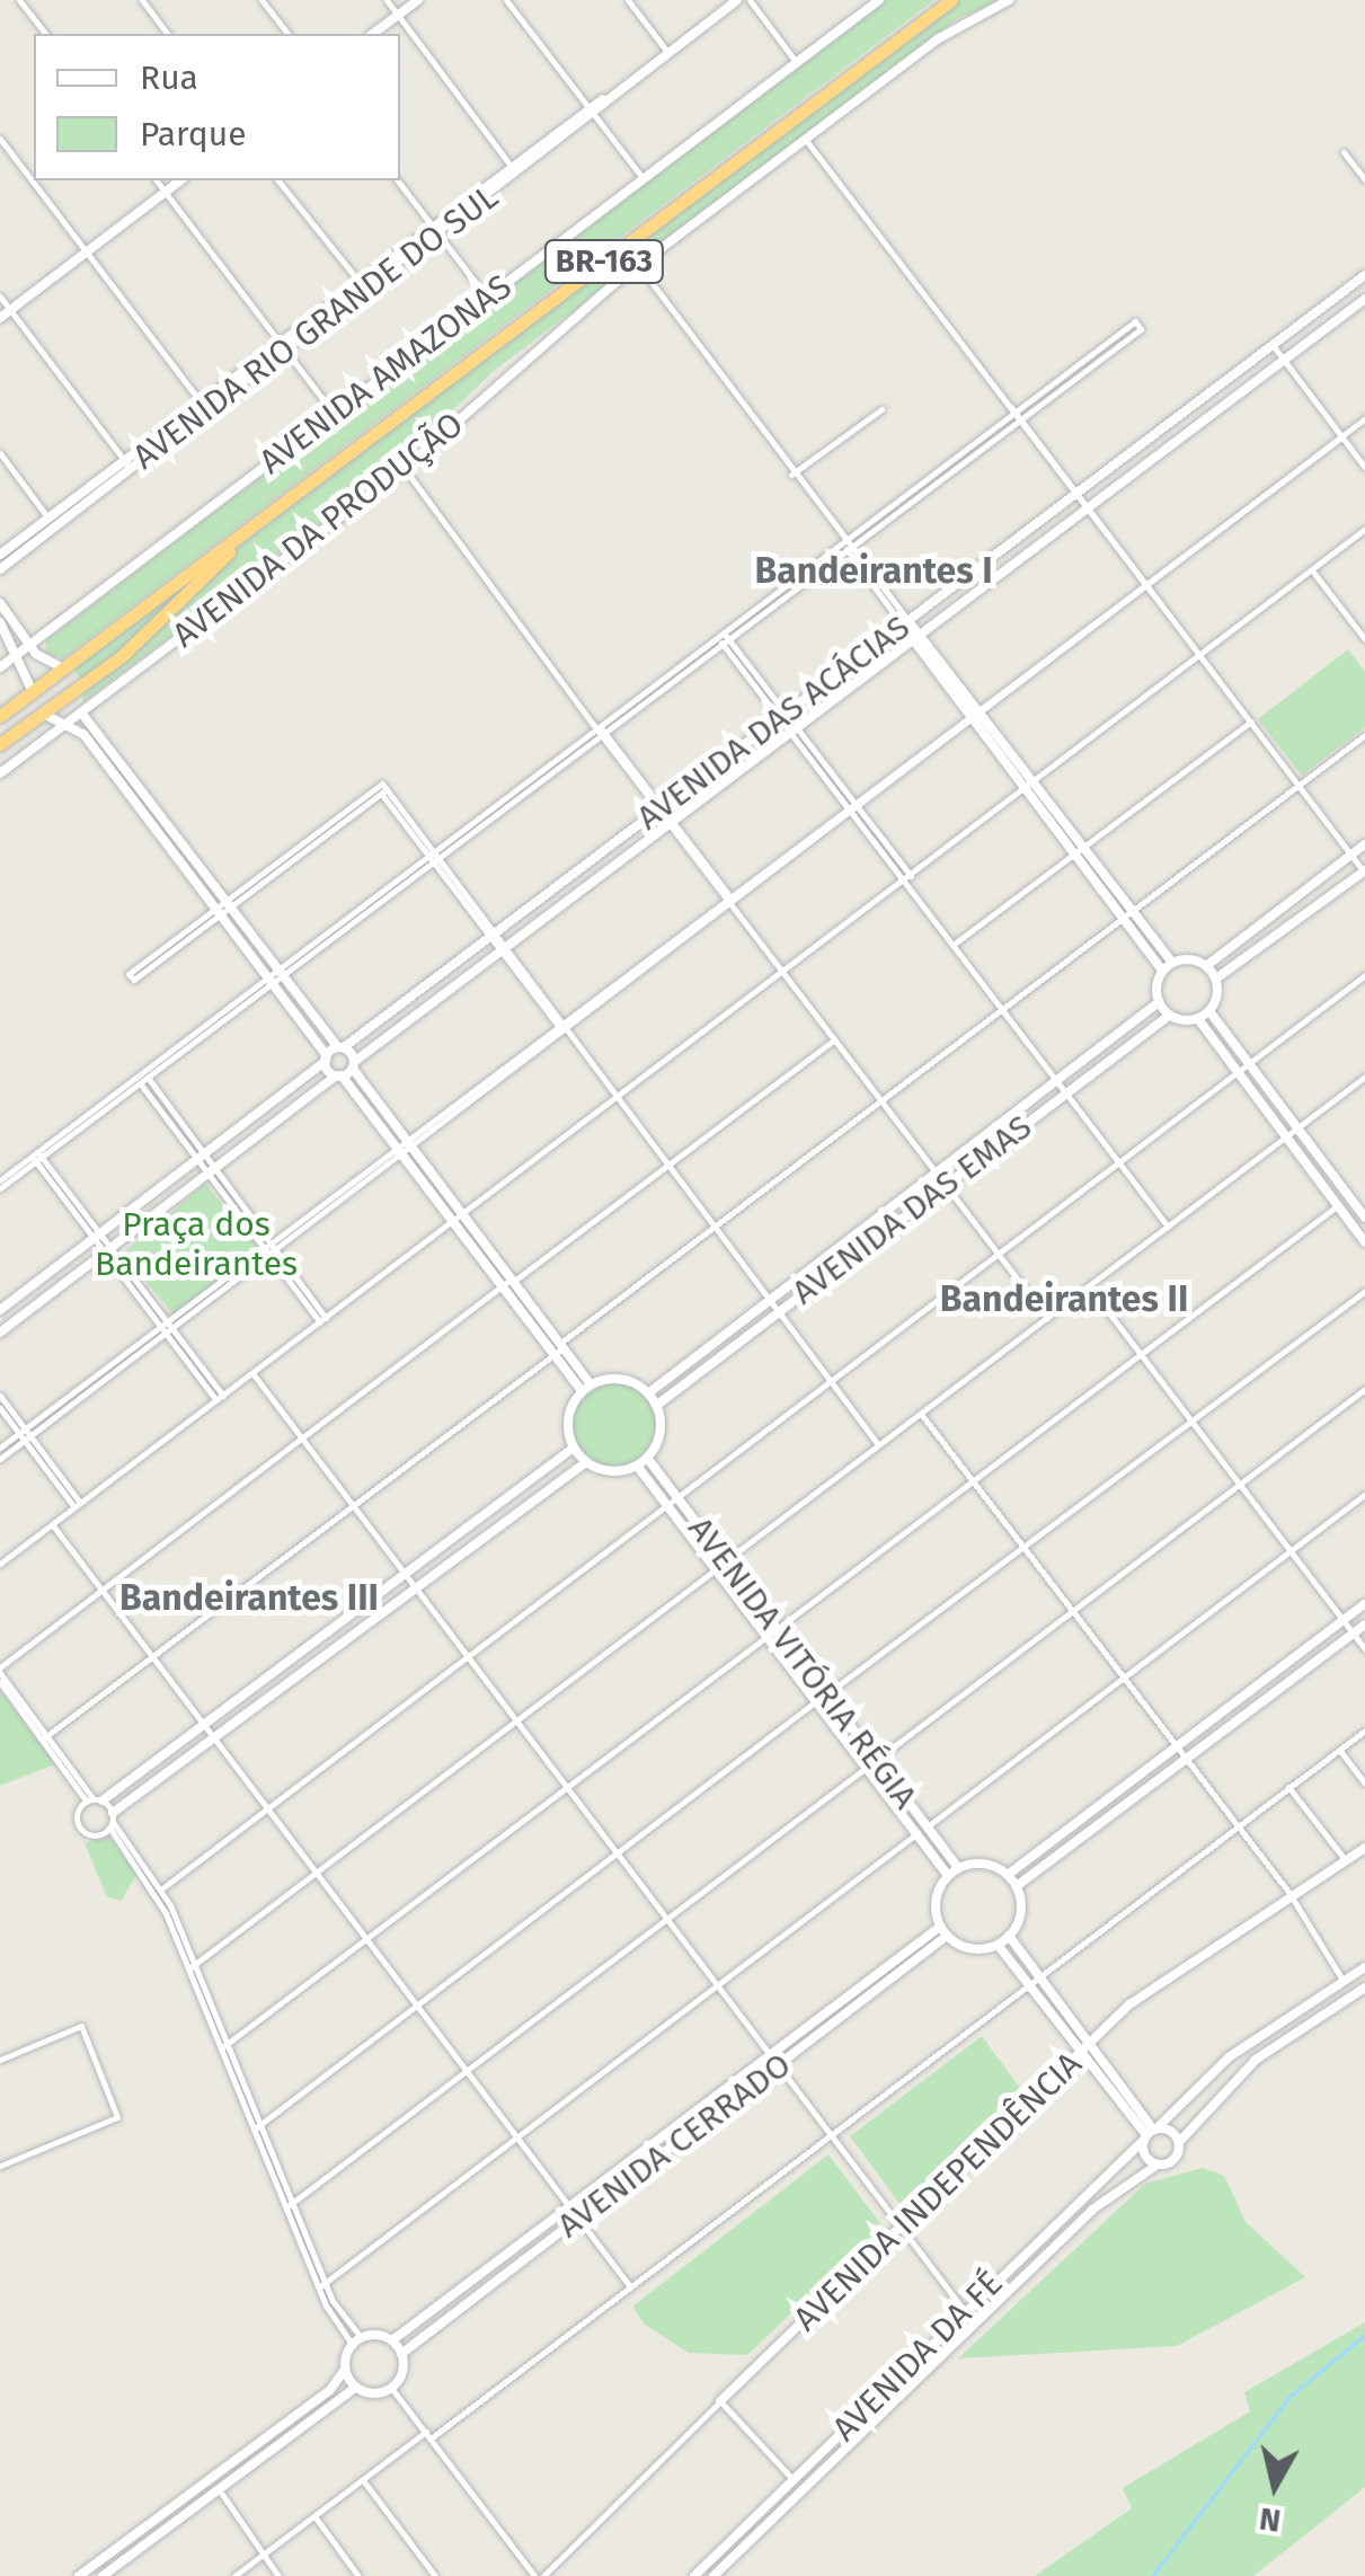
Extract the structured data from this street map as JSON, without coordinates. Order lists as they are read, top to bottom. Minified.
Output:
{"streets":{"highway":["BR-163"],"street":["AVENIDA RIO GRANDE DO SUL","AVENIDA AMAZONAS","AVENIDA DA PRODUÇÃO","AVENIDA DAS ACÁCIAS","AVENIDA DAS EMAS","AVENIDA VITÓRIA RÉGIA","AVENIDA CERRADO","AVENIDA INDEPENDÊNCIA","AVENIDA DA FÉ"]},"crossings":[["AVENIDA DAS EMAS","AVENIDA VITÓRIA RÉGIA"],["AVENIDA VITÓRIA RÉGIA","AVENIDA CERRADO"]],"districts":["Bandeirantes I","Bandeirantes II","Bandeirantes III"],"parks":["Praça dos Bandeirantes"],"legend":["Rua","Parque"],"north":"bottom"}
